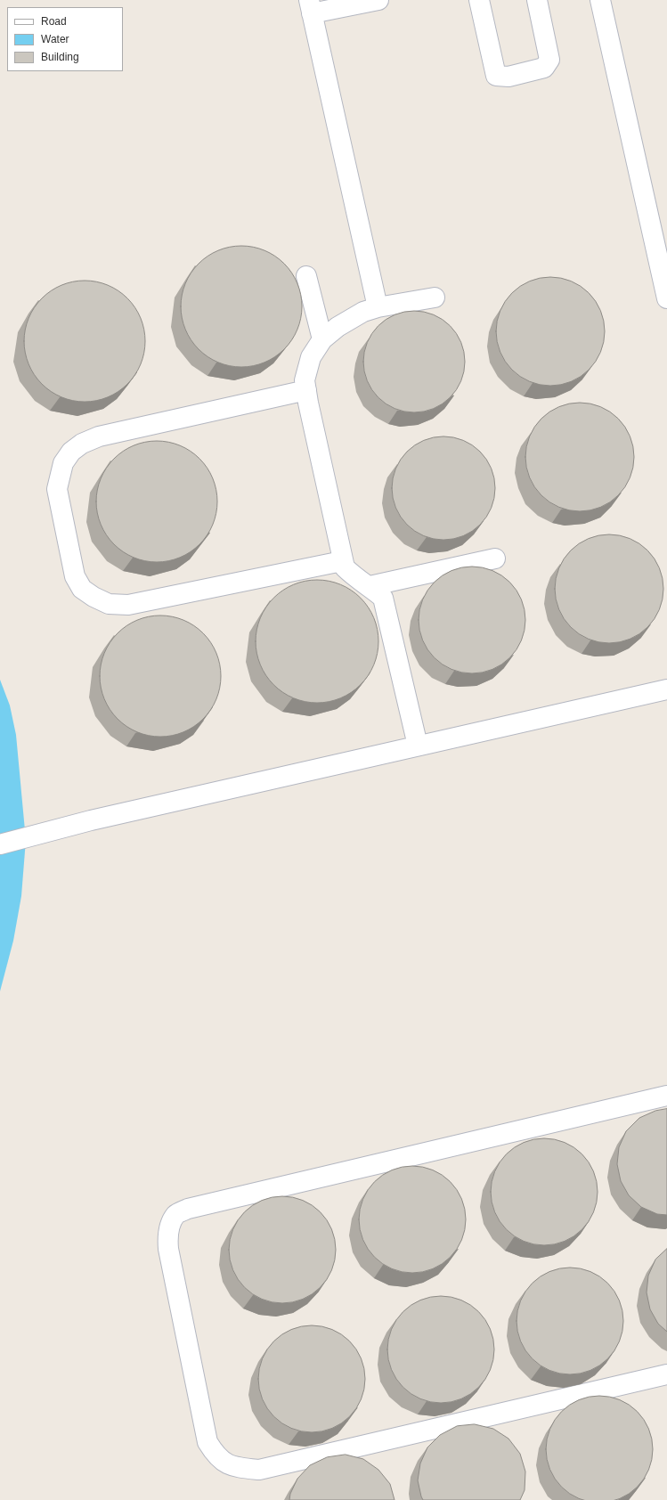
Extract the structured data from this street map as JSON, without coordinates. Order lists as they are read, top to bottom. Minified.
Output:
{"legend":["Road","Water","Building"]}
